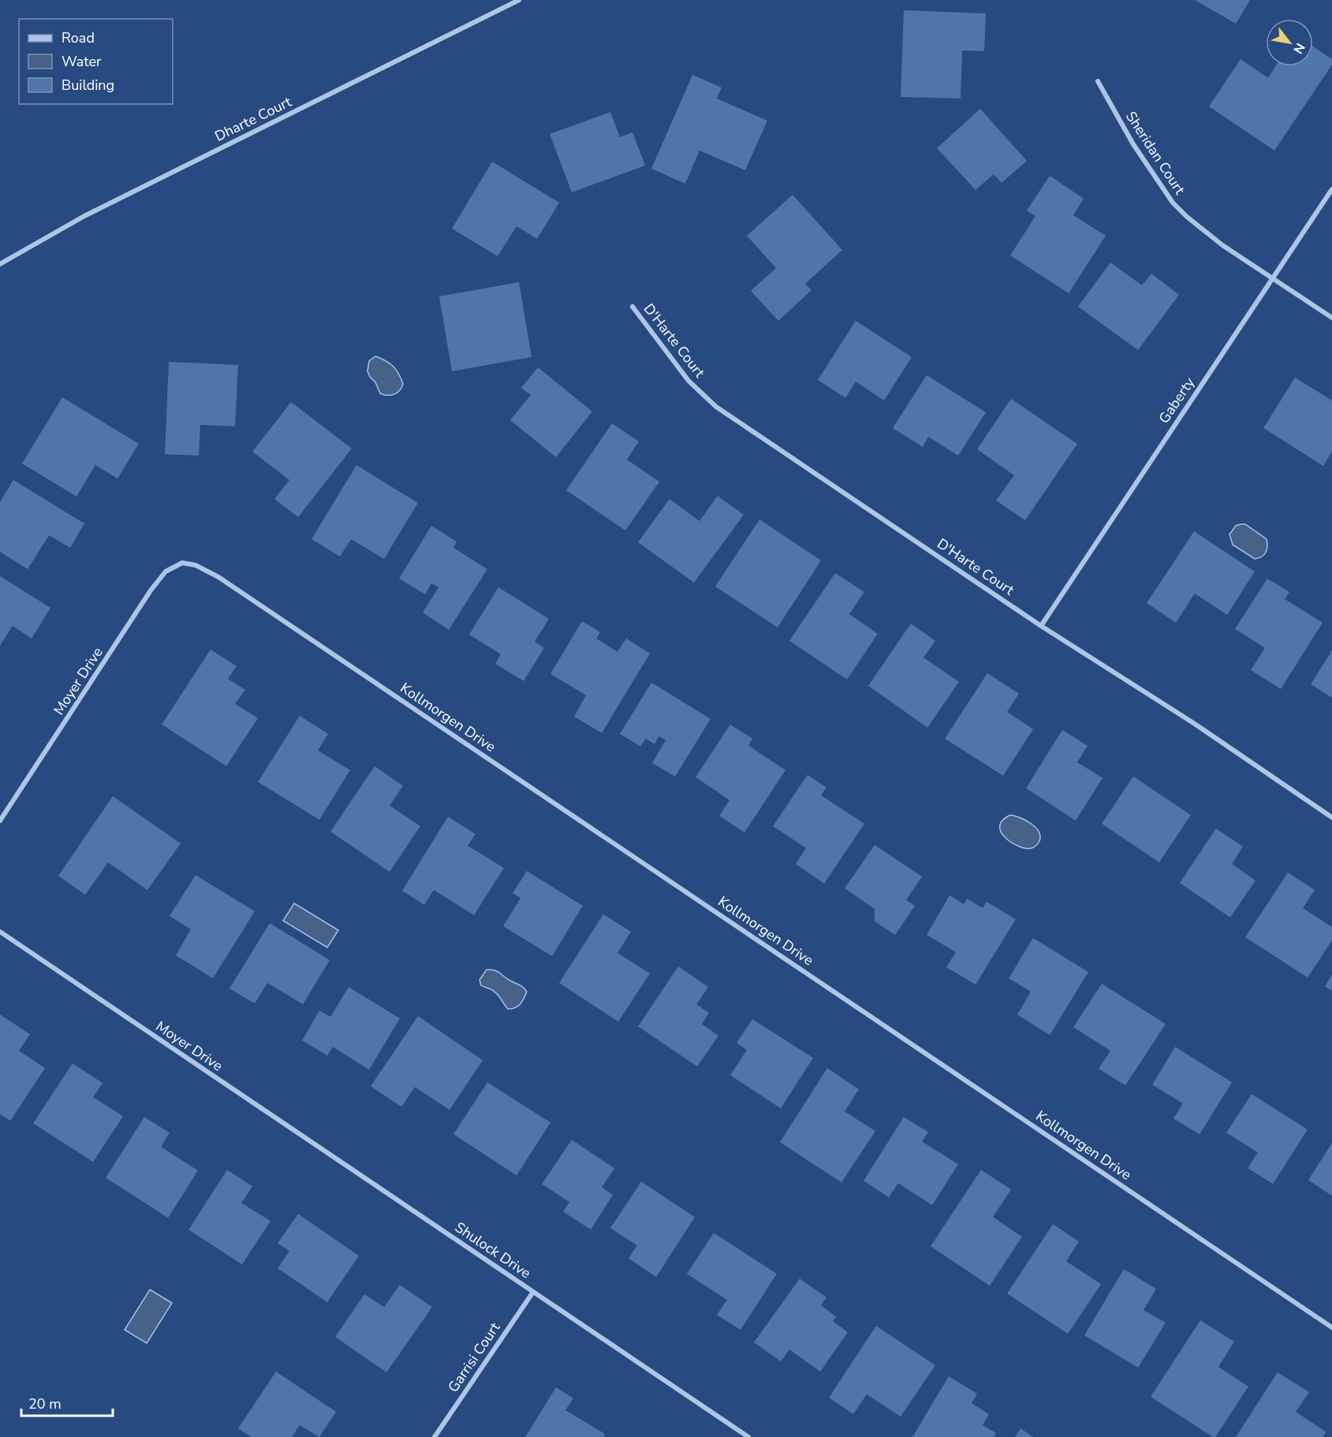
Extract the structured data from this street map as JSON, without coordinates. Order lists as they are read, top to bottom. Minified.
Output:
{"streets":{"street":["Dharte Court","Sheridan Court","D'Harte Court","Gaberty","Moyer Drive","Kollmorgen Drive","Shulock Drive","Garrisi Court"]},"crossings":[["Sheridan Court","Gaberty"],["D'Harte Court","Gaberty"],["Moyer Drive","Kollmorgen Drive"],["Moyer Drive","Shulock Drive"],["Shulock Drive","Garrisi Court"]],"legend":["Road","Water","Building"],"scale_bar":"20 m","north":"bottom right"}
